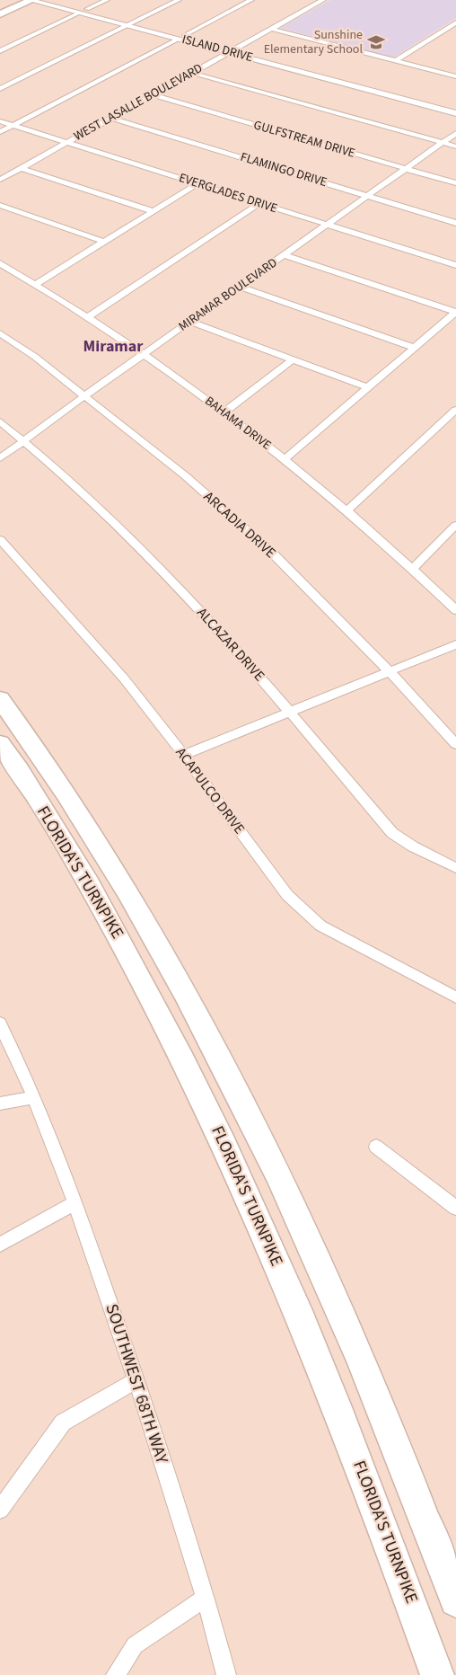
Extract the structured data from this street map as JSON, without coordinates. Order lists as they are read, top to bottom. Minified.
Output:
{"streets":{"highway":["FLORIDA'S TURNPIKE"],"street":["ISLAND DRIVE","WEST LASALLE BOULEVARD","GULFSTREAM DRIVE","FLAMINGO DRIVE","EVERGLADES DRIVE","MIRAMAR BOULEVARD","BAHAMA DRIVE","ARCADIA DRIVE","ALCAZAR DRIVE","ACAPULCO DRIVE","SOUTHWEST 68TH WAY"]},"crossings":[["ISLAND DRIVE","WEST LASALLE BOULEVARD"],["WEST LASALLE BOULEVARD","GULFSTREAM DRIVE"],["WEST LASALLE BOULEVARD","FLAMINGO DRIVE"],["WEST LASALLE BOULEVARD","EVERGLADES DRIVE"],["GULFSTREAM DRIVE","MIRAMAR BOULEVARD"],["FLAMINGO DRIVE","MIRAMAR BOULEVARD"],["EVERGLADES DRIVE","MIRAMAR BOULEVARD"],["MIRAMAR BOULEVARD","BAHAMA DRIVE"],["MIRAMAR BOULEVARD","ARCADIA DRIVE"],["MIRAMAR BOULEVARD","ALCAZAR DRIVE"]],"districts":["Miramar"],"places":{"school or university":["Sunshine Elementary School"]}}
